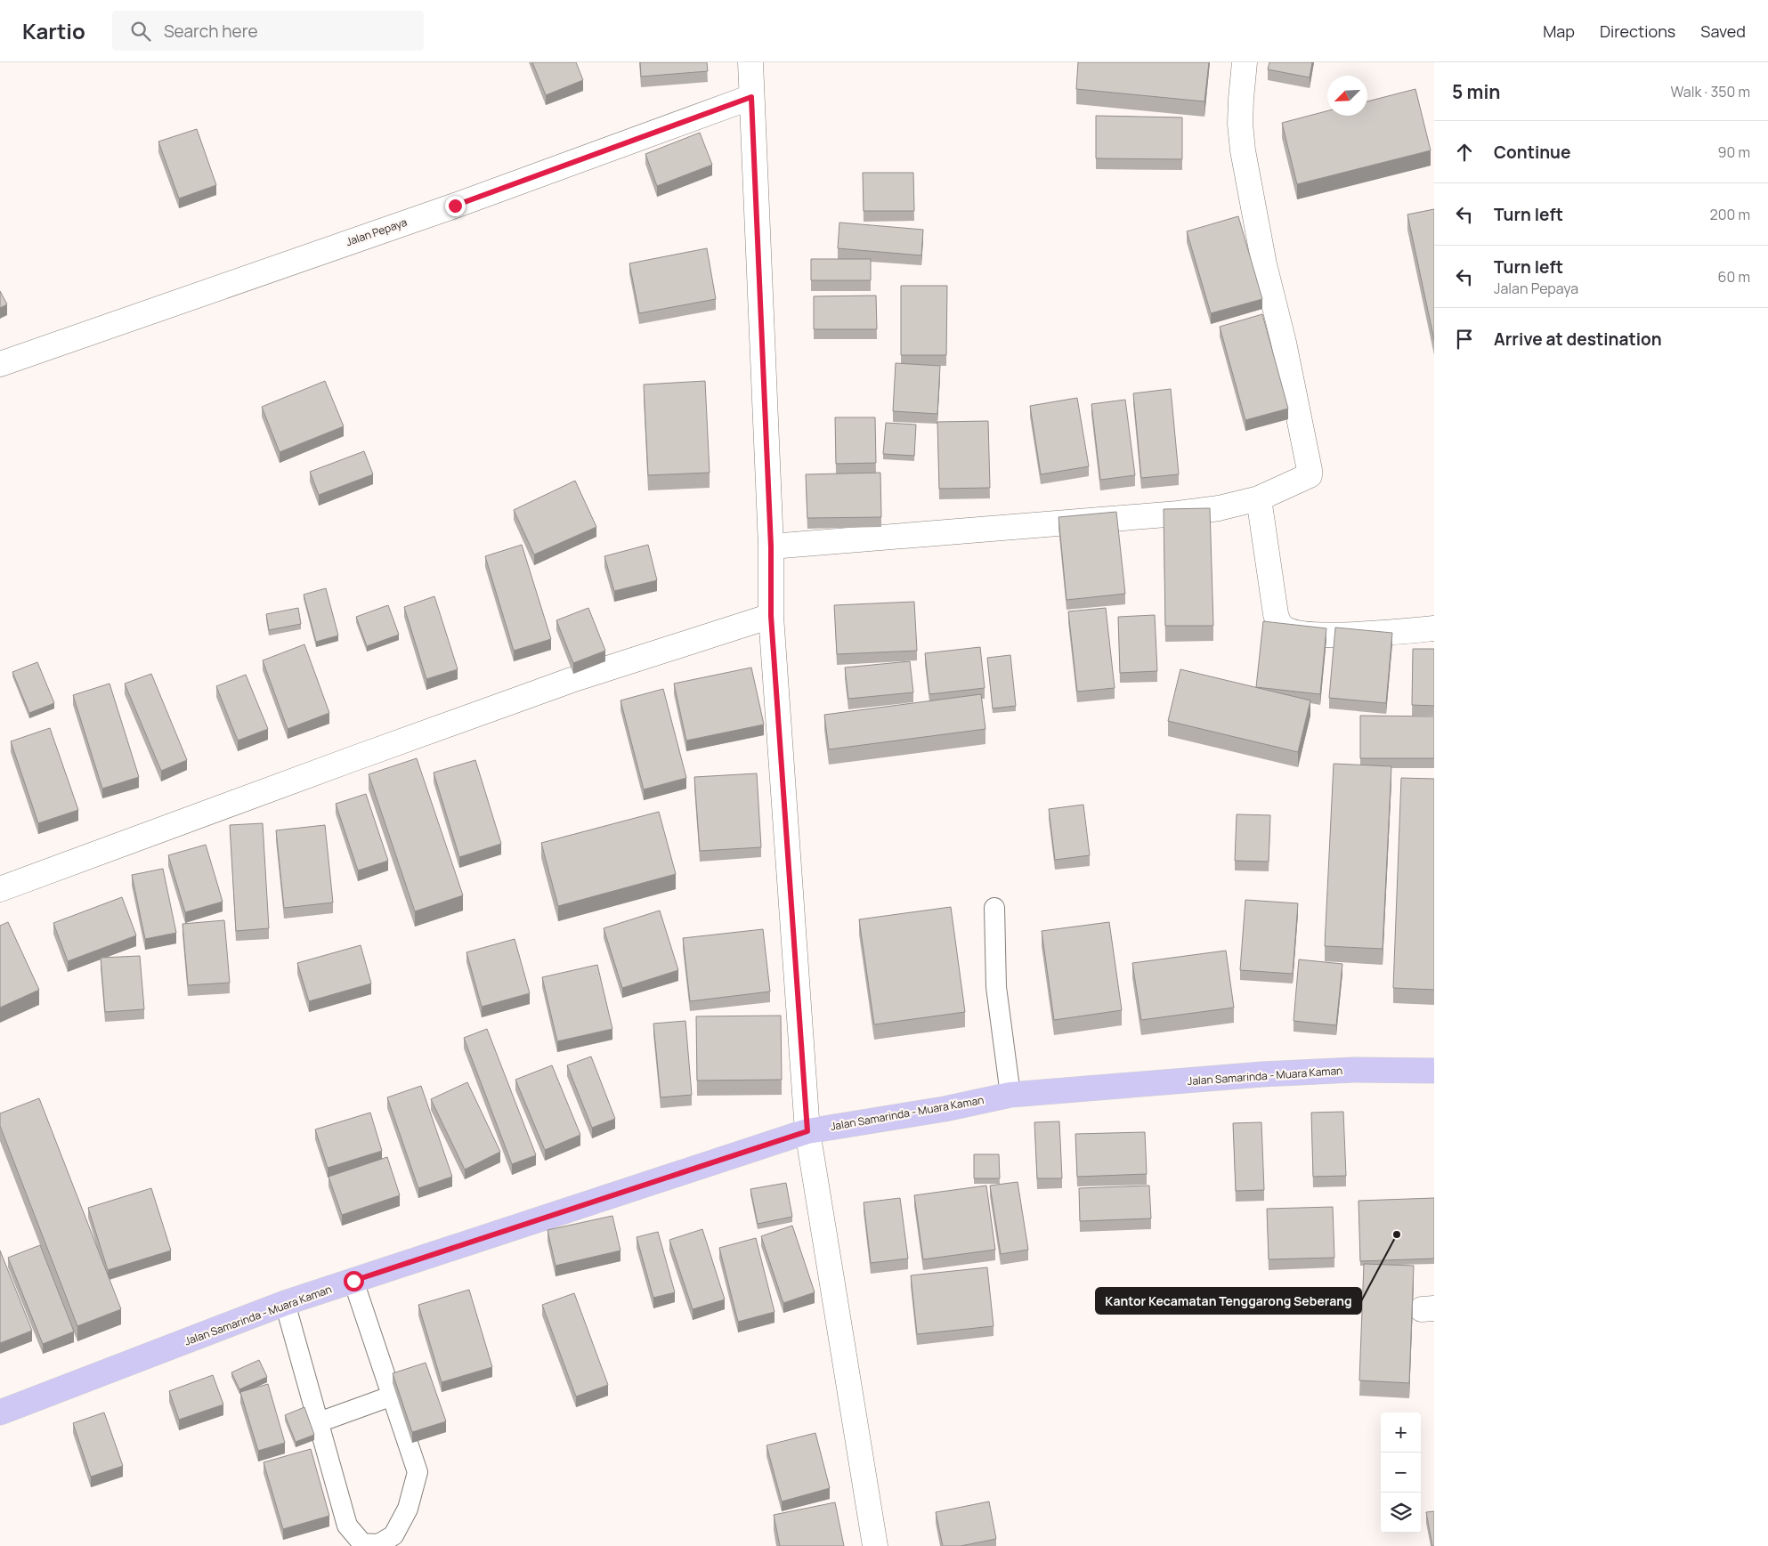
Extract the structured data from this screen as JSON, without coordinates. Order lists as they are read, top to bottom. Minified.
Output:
{"streets":{"main road":["Jalan Samarinda - Muara Kaman"],"street":["Jalan Pepaya"]},"places":["Kantor Kecamatan Tenggarong Seberang"],"north":"bottom left","page":{"header":"Kartio","search":"Search here","nav":["Map","Directions","Saved"],"heading":["5 min","Walk · 350 m"],"list":[["Continue","90 m"],["Turn left","200 m"],["Turn left","Jalan Pepaya","60 m"],"Arrive at destination"],"map_buttons":["+","−"]}}
